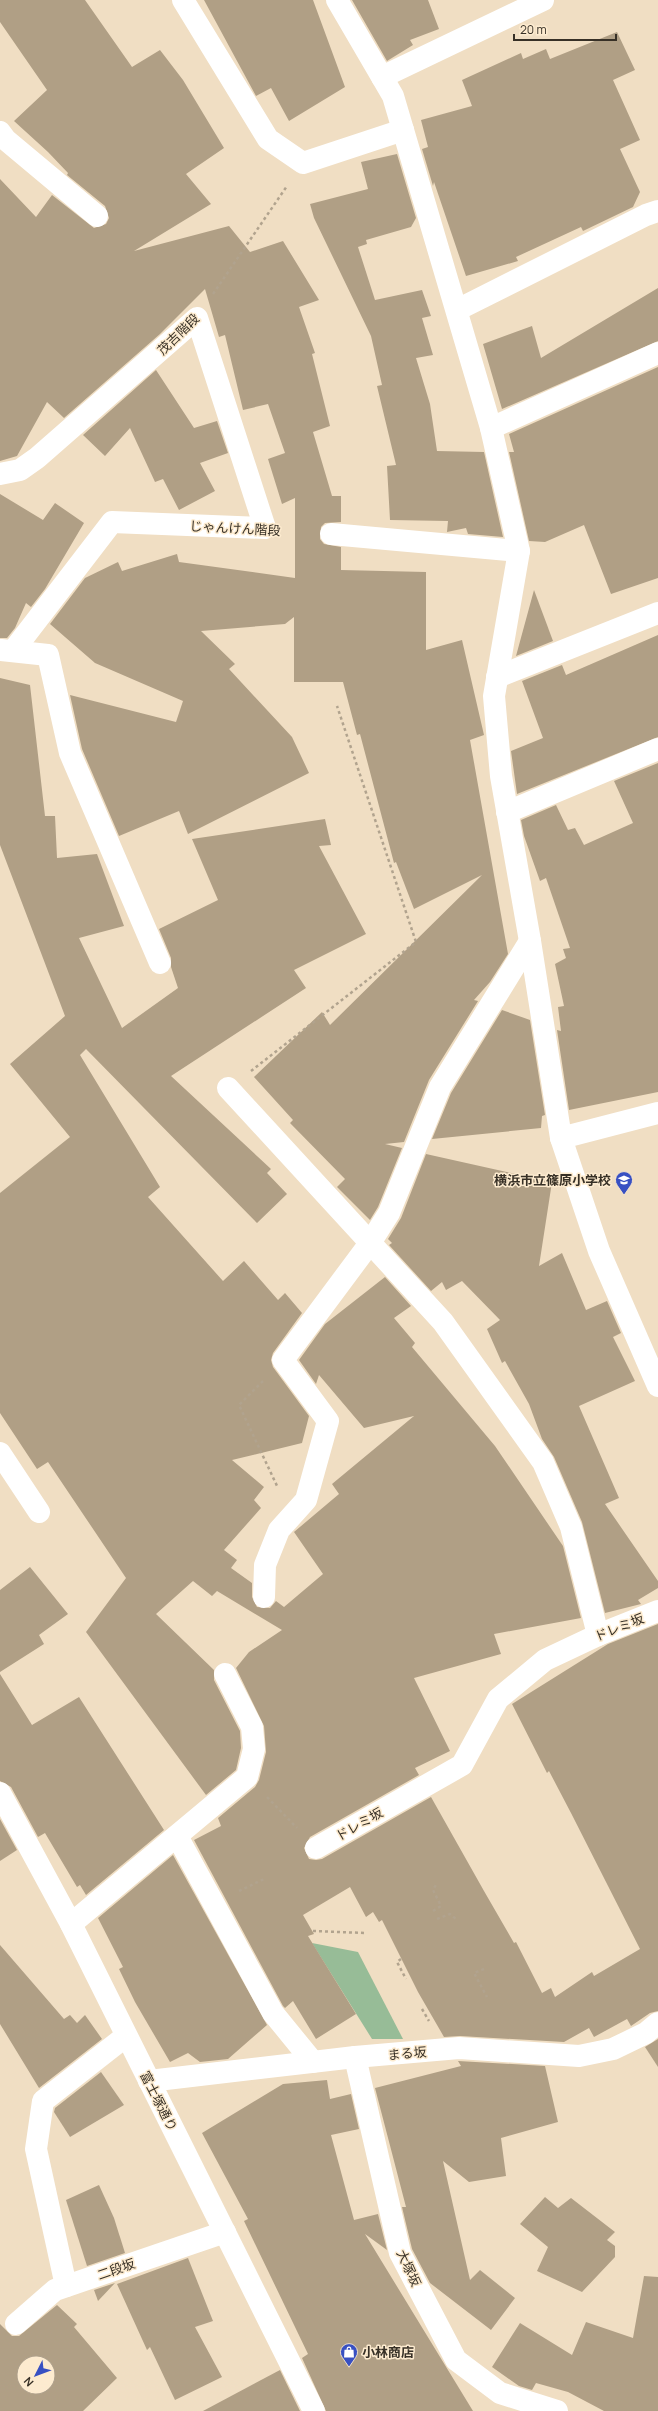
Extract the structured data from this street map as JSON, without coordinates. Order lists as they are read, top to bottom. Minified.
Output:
{"streets":{"street":["茂吉階段","じゃんけん階段","ドレミ坂","まる坂","富士塚通り","大塚坂","二段坂"]},"crossings":[["茂吉階段","じゃんけん階段"],["まる坂","富士塚通り"],["まる坂","大塚坂"],["富士塚通り","二段坂"]],"places":{"school or university":["横浜市立篠原小学校"],"shop":["小林商店"]},"scale_bar":"20 m","north":"bottom left"}
